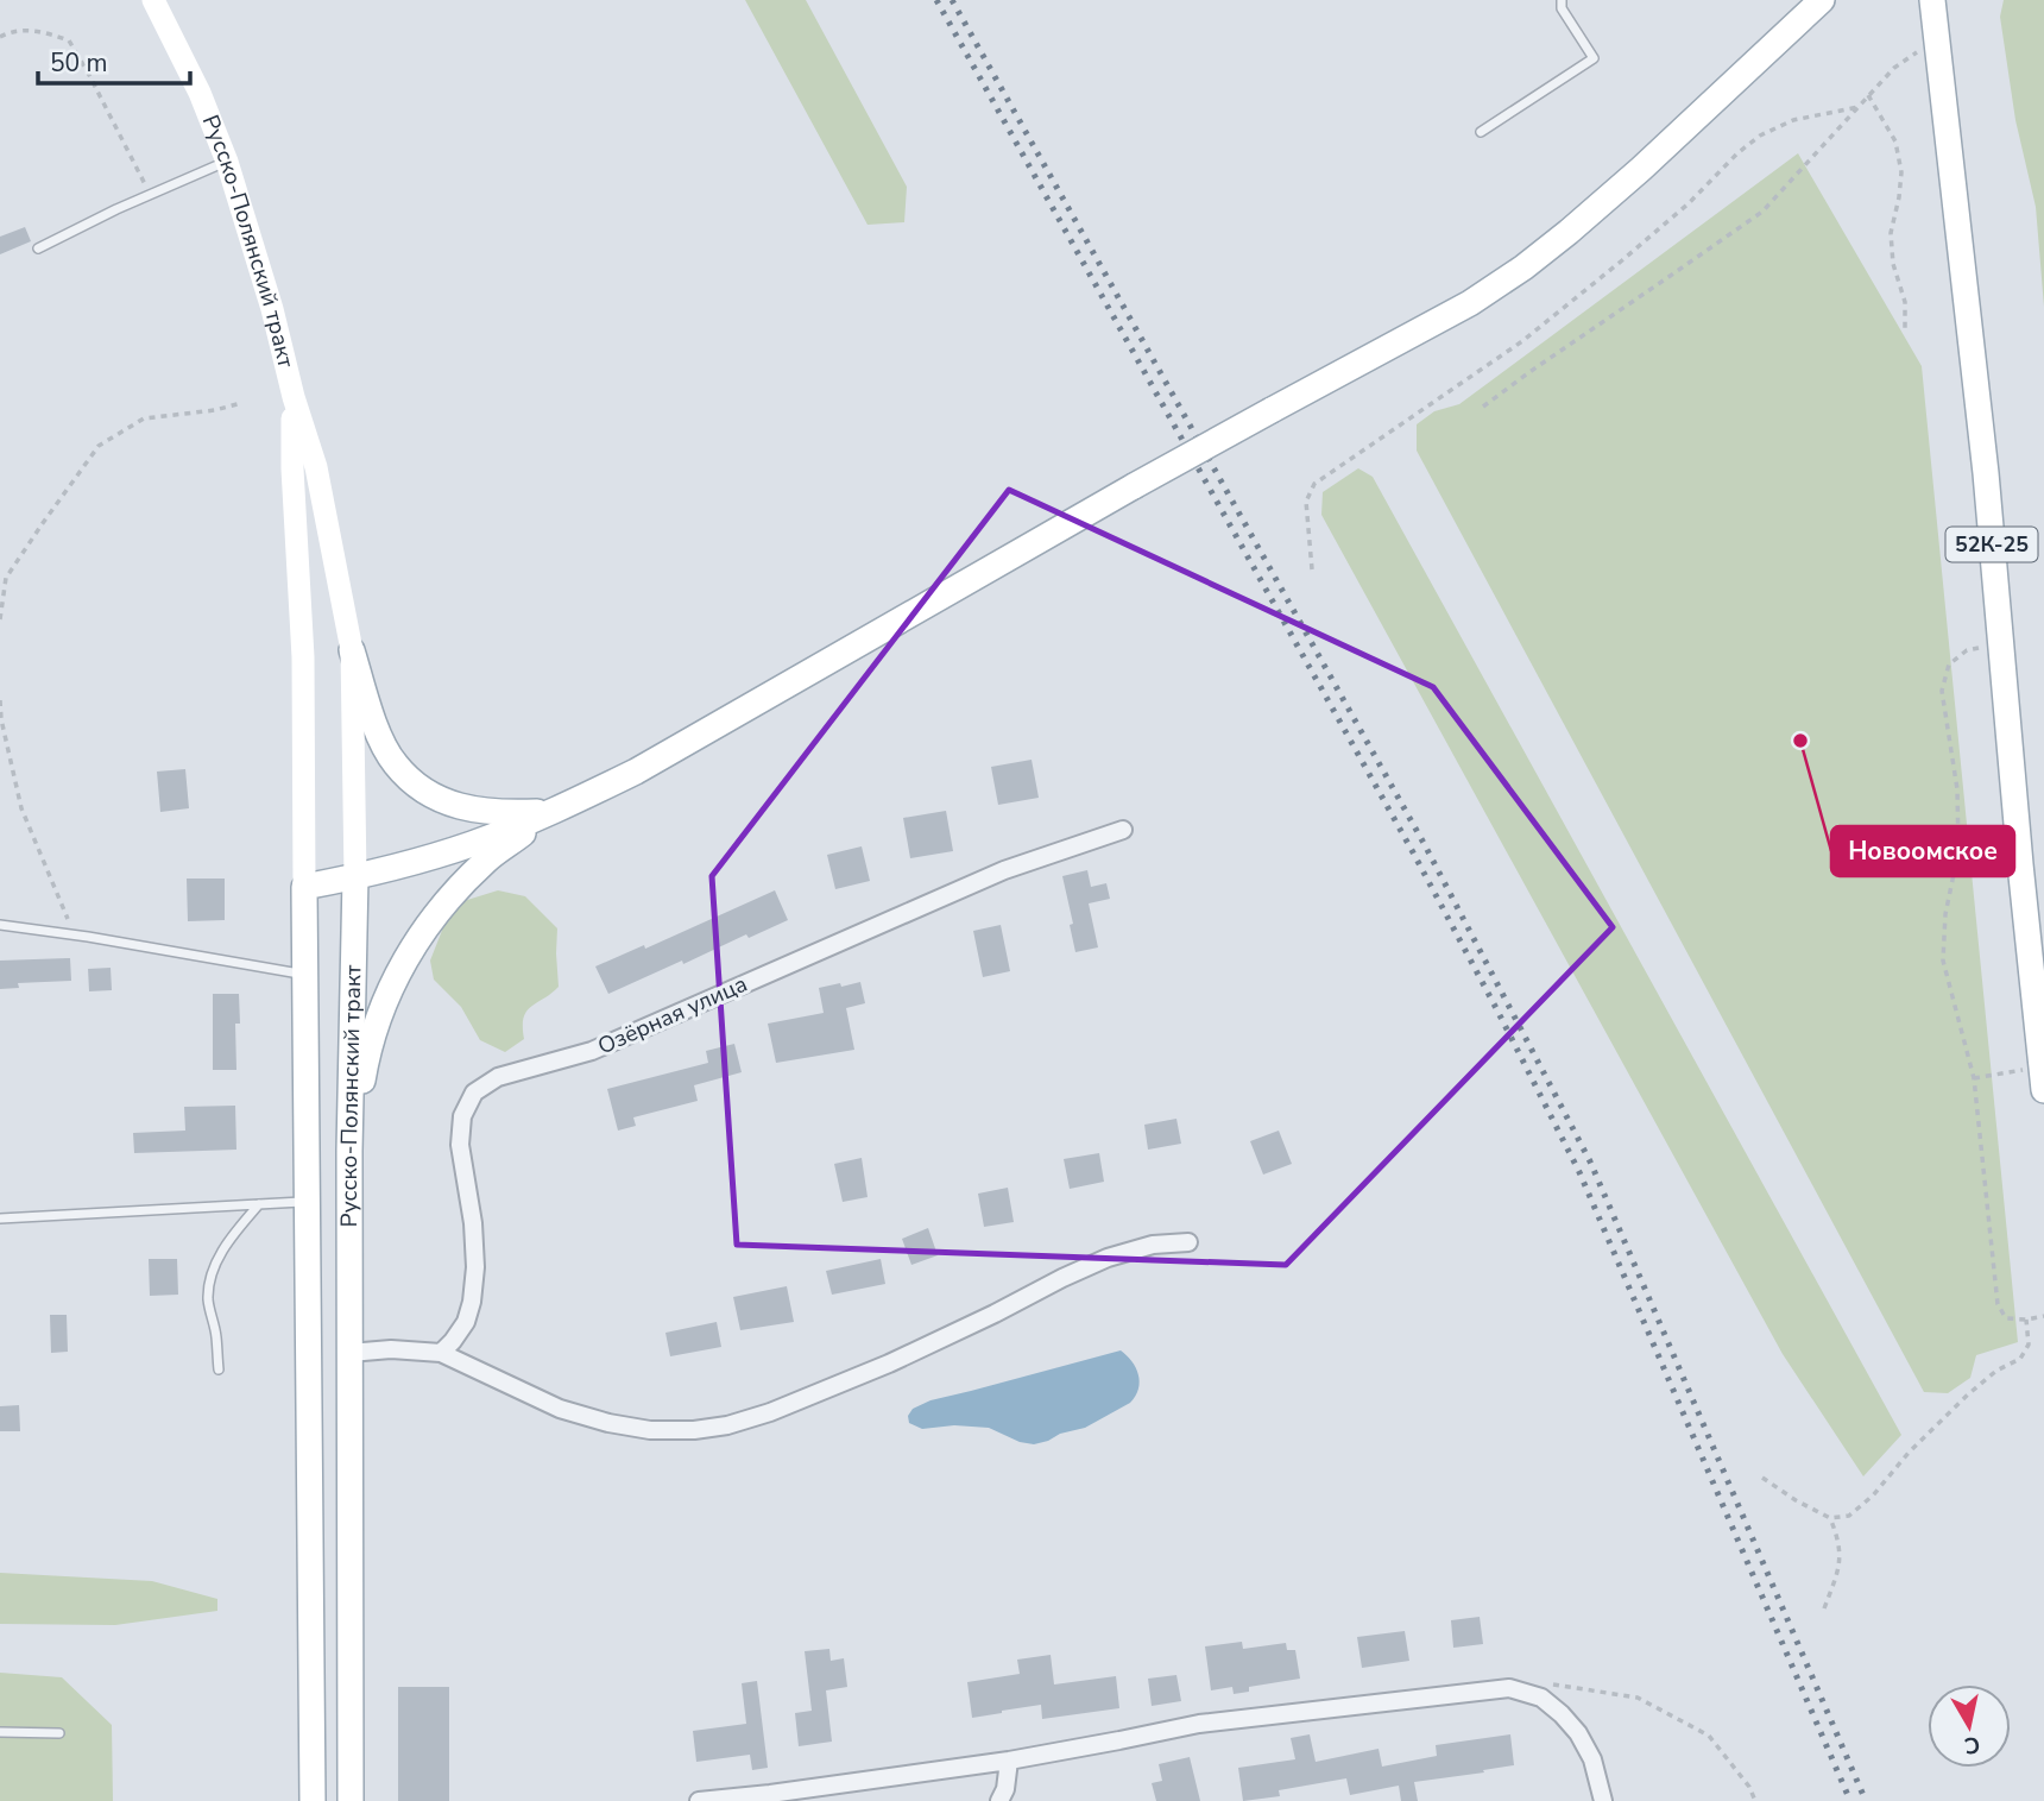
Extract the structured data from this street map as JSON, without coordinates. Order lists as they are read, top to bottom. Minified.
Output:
{"streets":{"main road":["Русско-Полянский тракт","52К-25"],"street":["Озёрная улица"]},"places":["Новоомское"],"scale_bar":"50 m","north":"bottom"}
